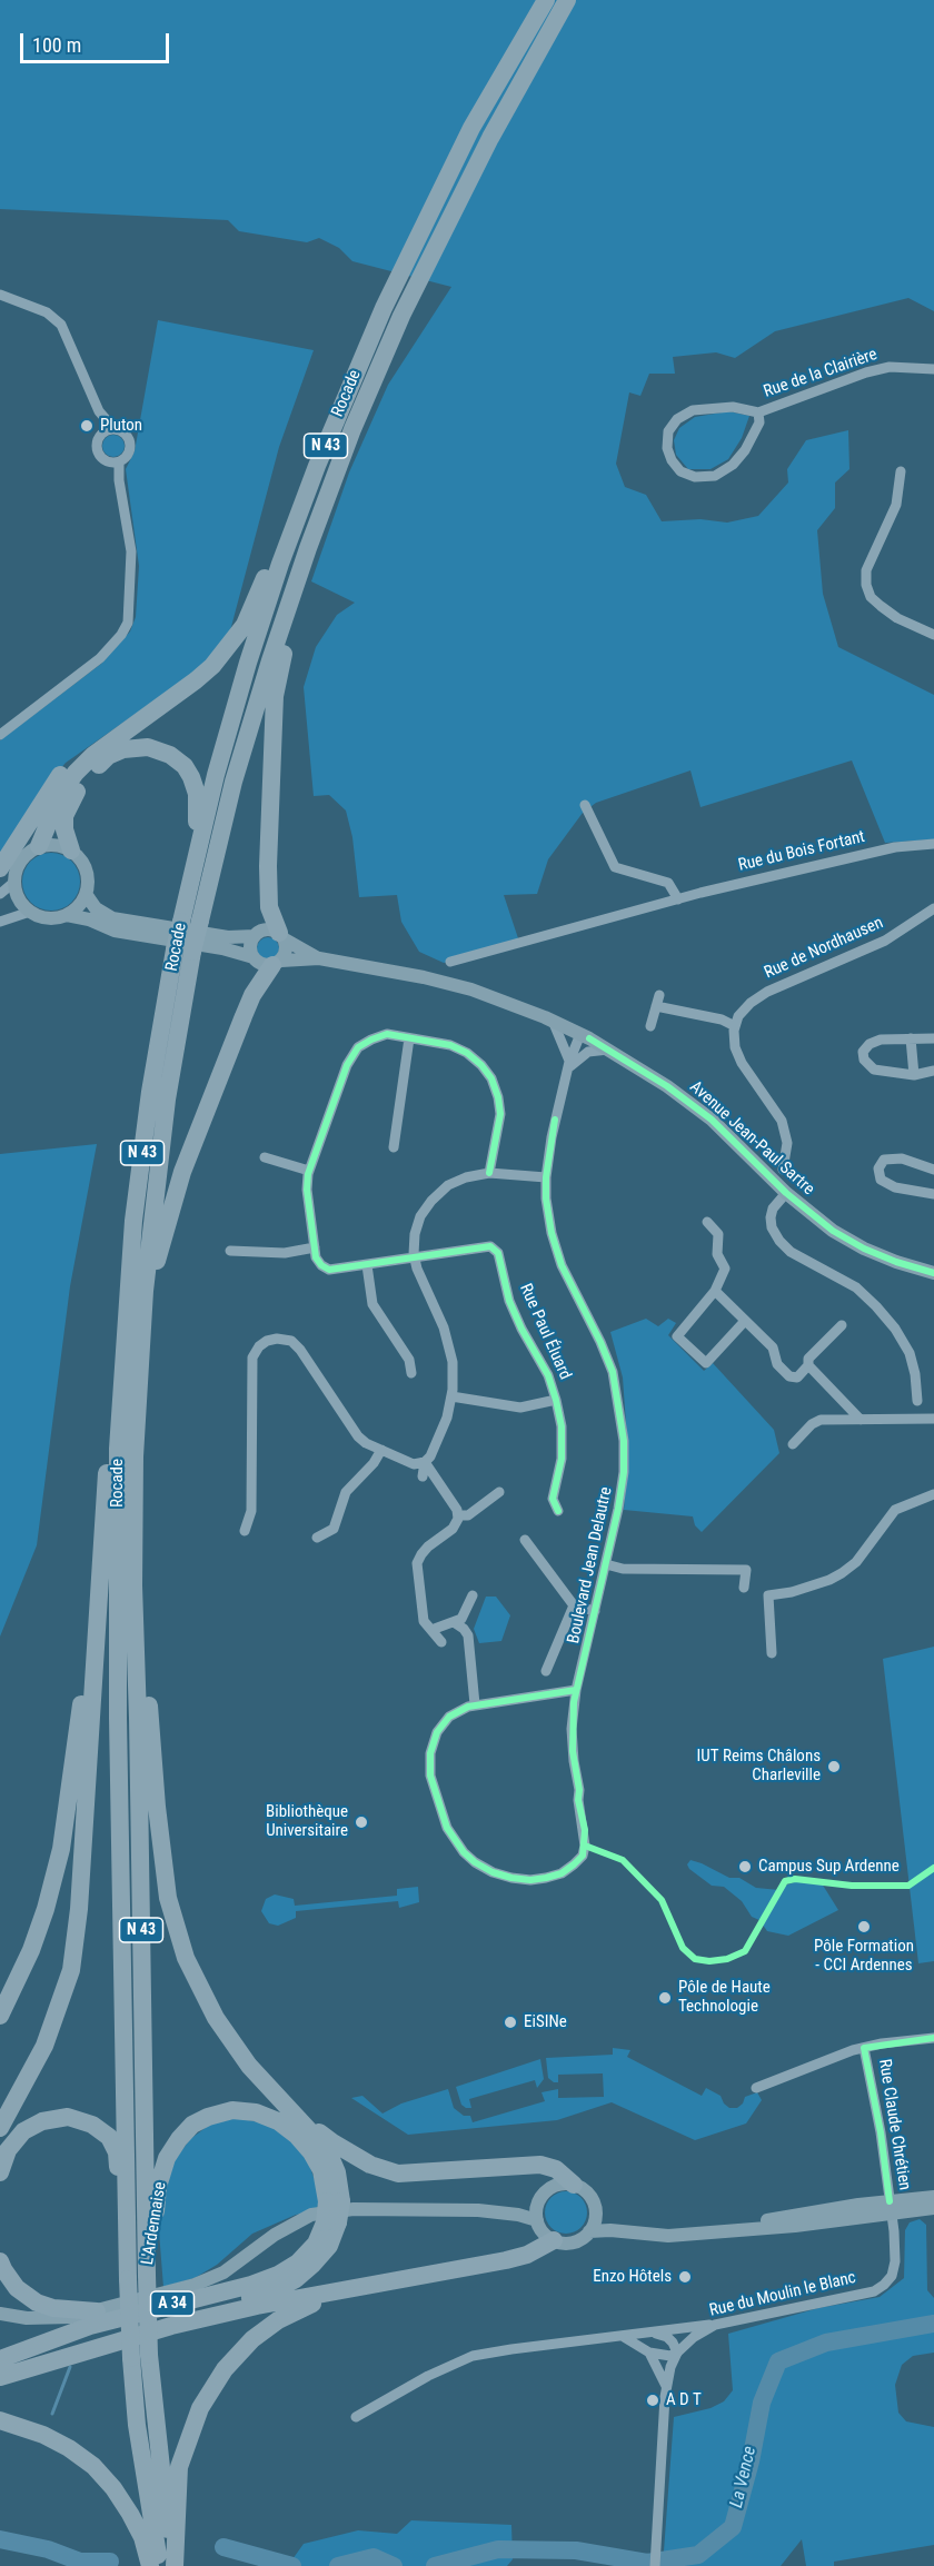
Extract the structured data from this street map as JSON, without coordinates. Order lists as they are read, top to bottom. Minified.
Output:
{"streets":{"highway":["Rocade","N 43","L'Ardennaise","A 34"],"street":["Rue de la Clairière","Rue du Bois Fortant","Rue de Nordhausen","Avenue Jean-Paul Sartre","Rue Paul Éluard","Boulevard Jean Delautre","Rue Claude Chrétien","Rue du Moulin le Blanc"]},"crossings":[["Rocade","N 43"],["Rocade","L'Ardennaise"],["N 43","L'Ardennaise"],["Avenue Jean-Paul Sartre","Boulevard Jean Delautre"],["Rue Claude Chrétien","Rue du Moulin le Blanc"]],"water":["La Vence"],"places":["Pluton","IUT Reims Châlons Charleville","Bibliothèque Universitaire","Campus Sup Ardenne","Pôle Formation - CCI Ardennes","Pôle de Haute Technologie","EiSINe","Enzo Hôtels","A D T"],"scale_bar":"100 m"}
